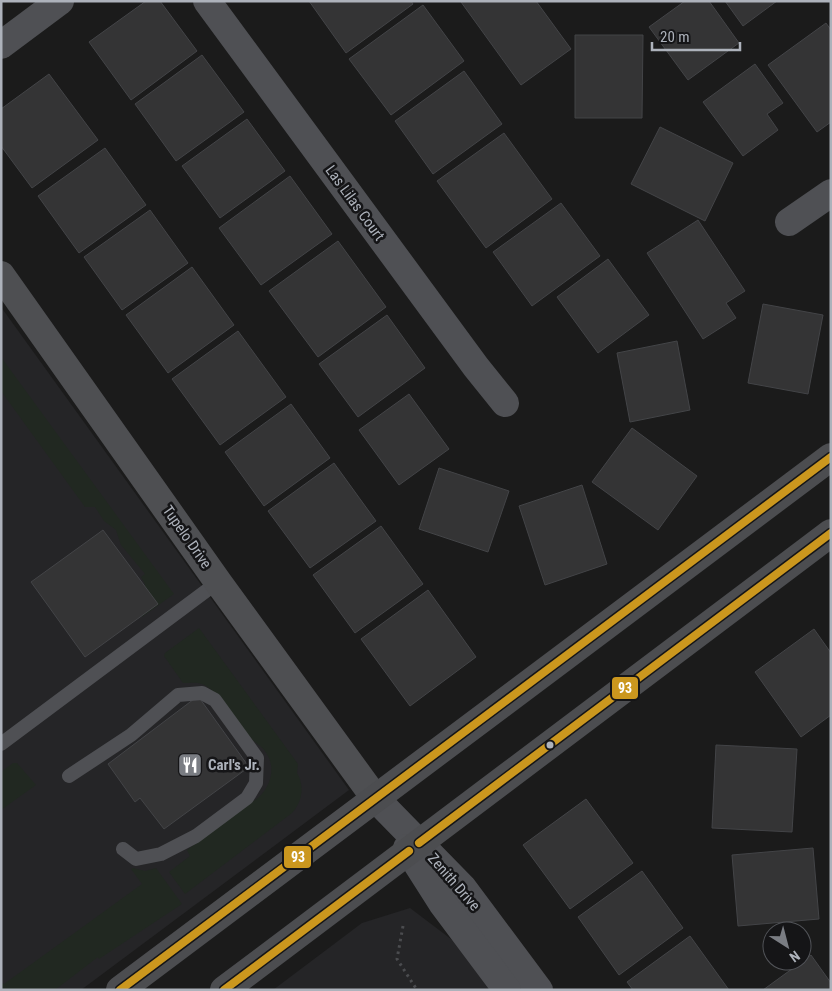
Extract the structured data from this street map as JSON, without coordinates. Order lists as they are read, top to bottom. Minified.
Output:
{"streets":{"street":["Las Lilas Court","Tupelo Drive","Zenith Drive"]},"crossings":[["Tupelo Drive","Zenith Drive"]],"places":{"restaurant":["Carl's Jr."]},"lines":["transit line 93"],"scale_bar":"20 m","north":"bottom right"}
